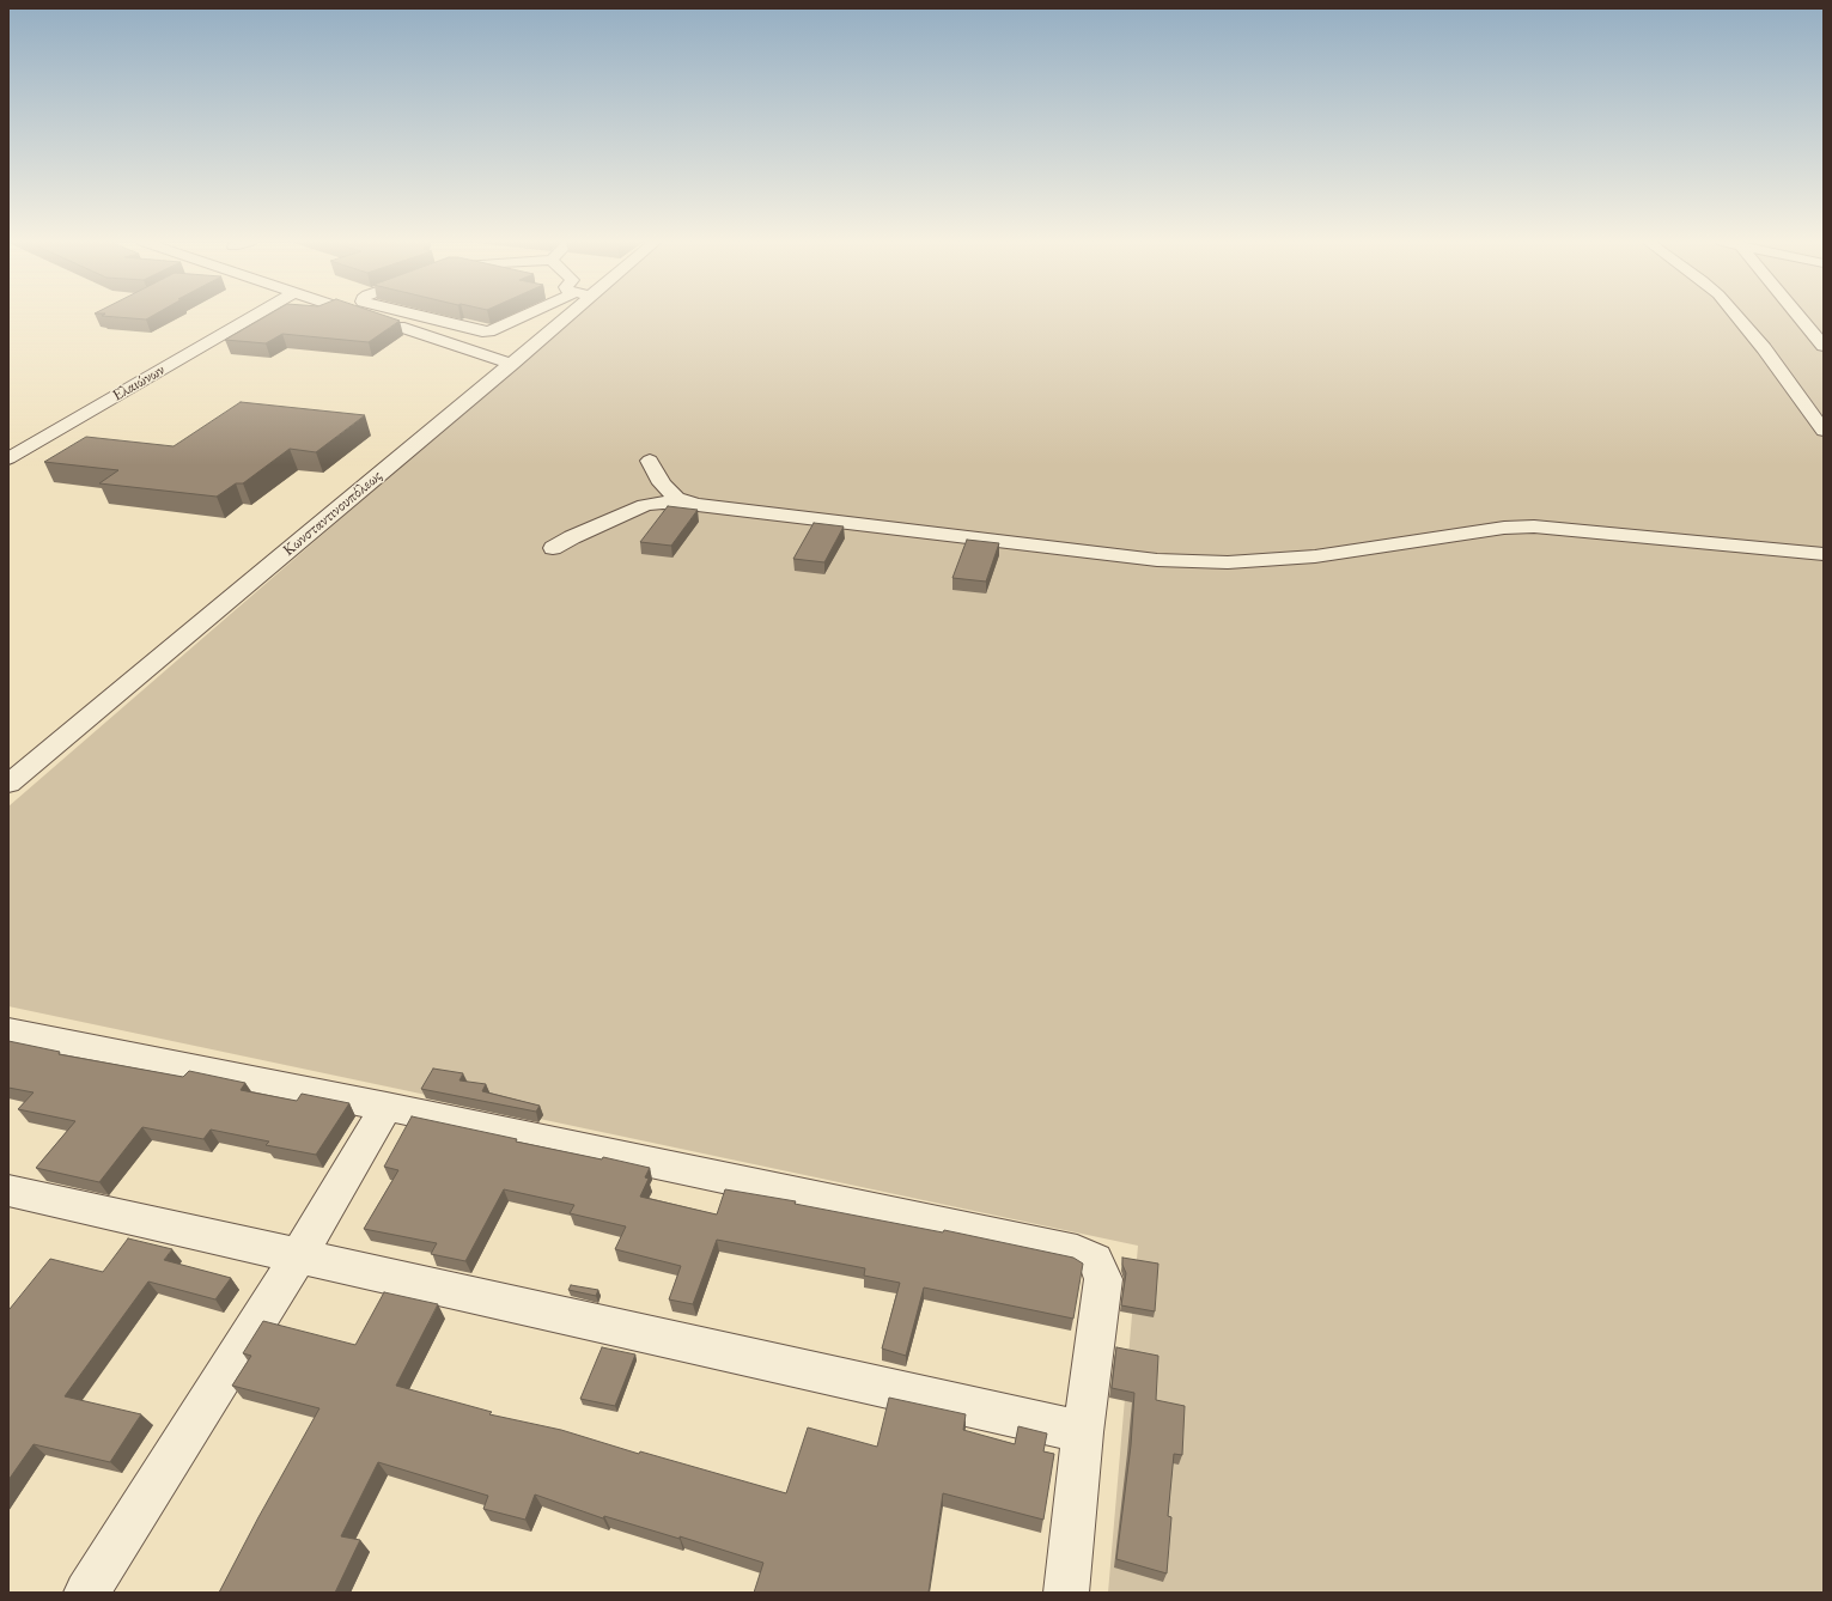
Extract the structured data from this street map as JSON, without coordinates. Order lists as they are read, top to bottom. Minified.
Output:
{"streets":{"street":["Ελαιώνων","Κωνσταντινουπόλεως"]}}
